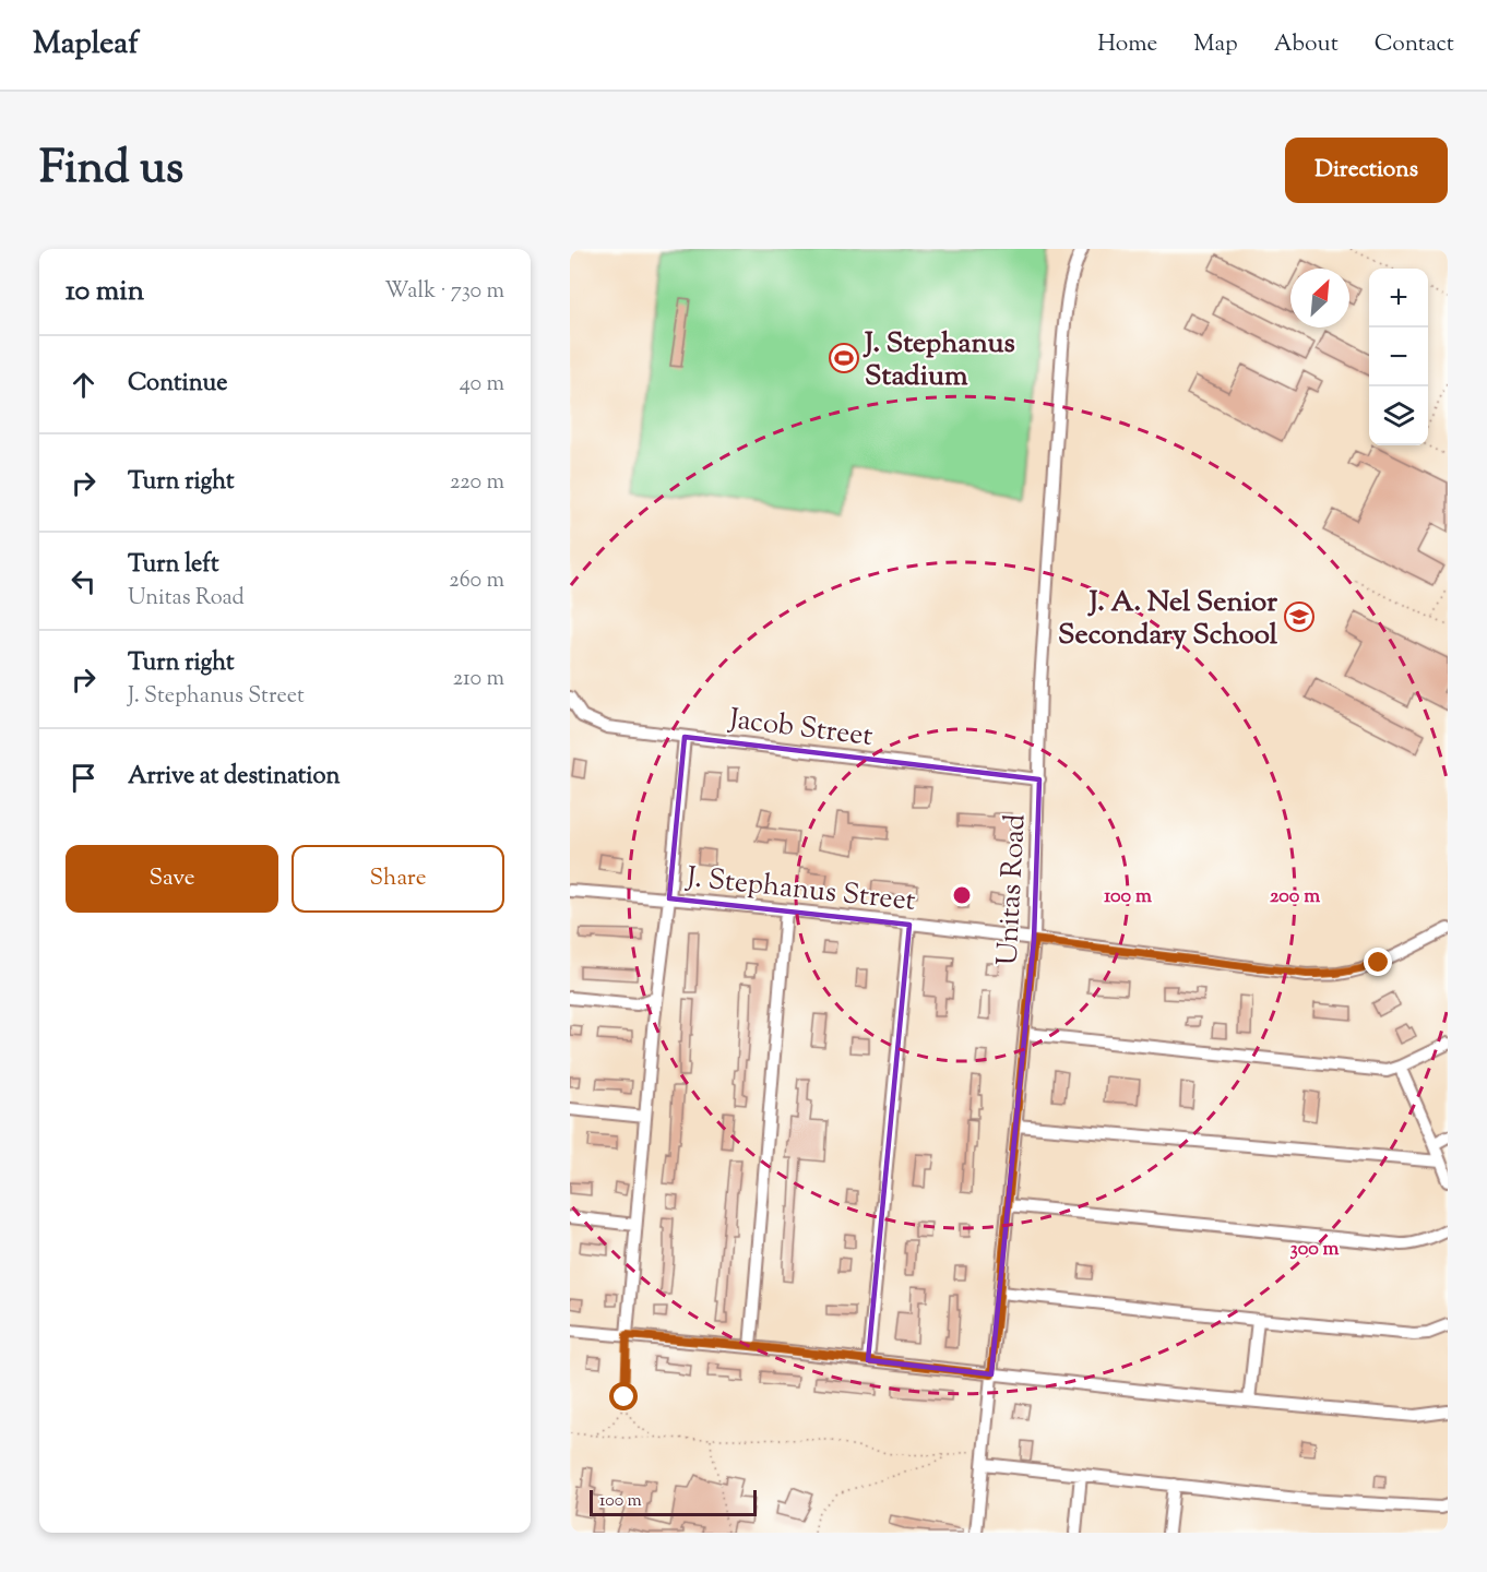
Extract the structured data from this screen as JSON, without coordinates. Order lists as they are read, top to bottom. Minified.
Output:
{"streets":{"street":["Jacob Street","J. Stephanus Street","Unitas Road"]},"crossings":[["Jacob Street","Unitas Road"],["J. Stephanus Street","Unitas Road"]],"places":{"sports":["J. Stephanus Stadium"],"school or university":["J. A. Nel Senior Secondary School"]},"scale_bar":"100 m","north":"top right","page":{"header":"Mapleaf","nav":["Home","Map","About","Contact"],"title":"Find us","buttons":["Directions",["Save","Share"]],"heading":["10 min","Walk · 730 m"],"map_buttons":["+","−"],"list":[["Continue","40 m"],["Turn right","220 m"],["Turn left","Unitas Road","260 m"],["Turn right","J. Stephanus Street","210 m"],"Arrive at destination"],"scale":"100 m"},"rings":["100 m","200 m","300 m"]}
